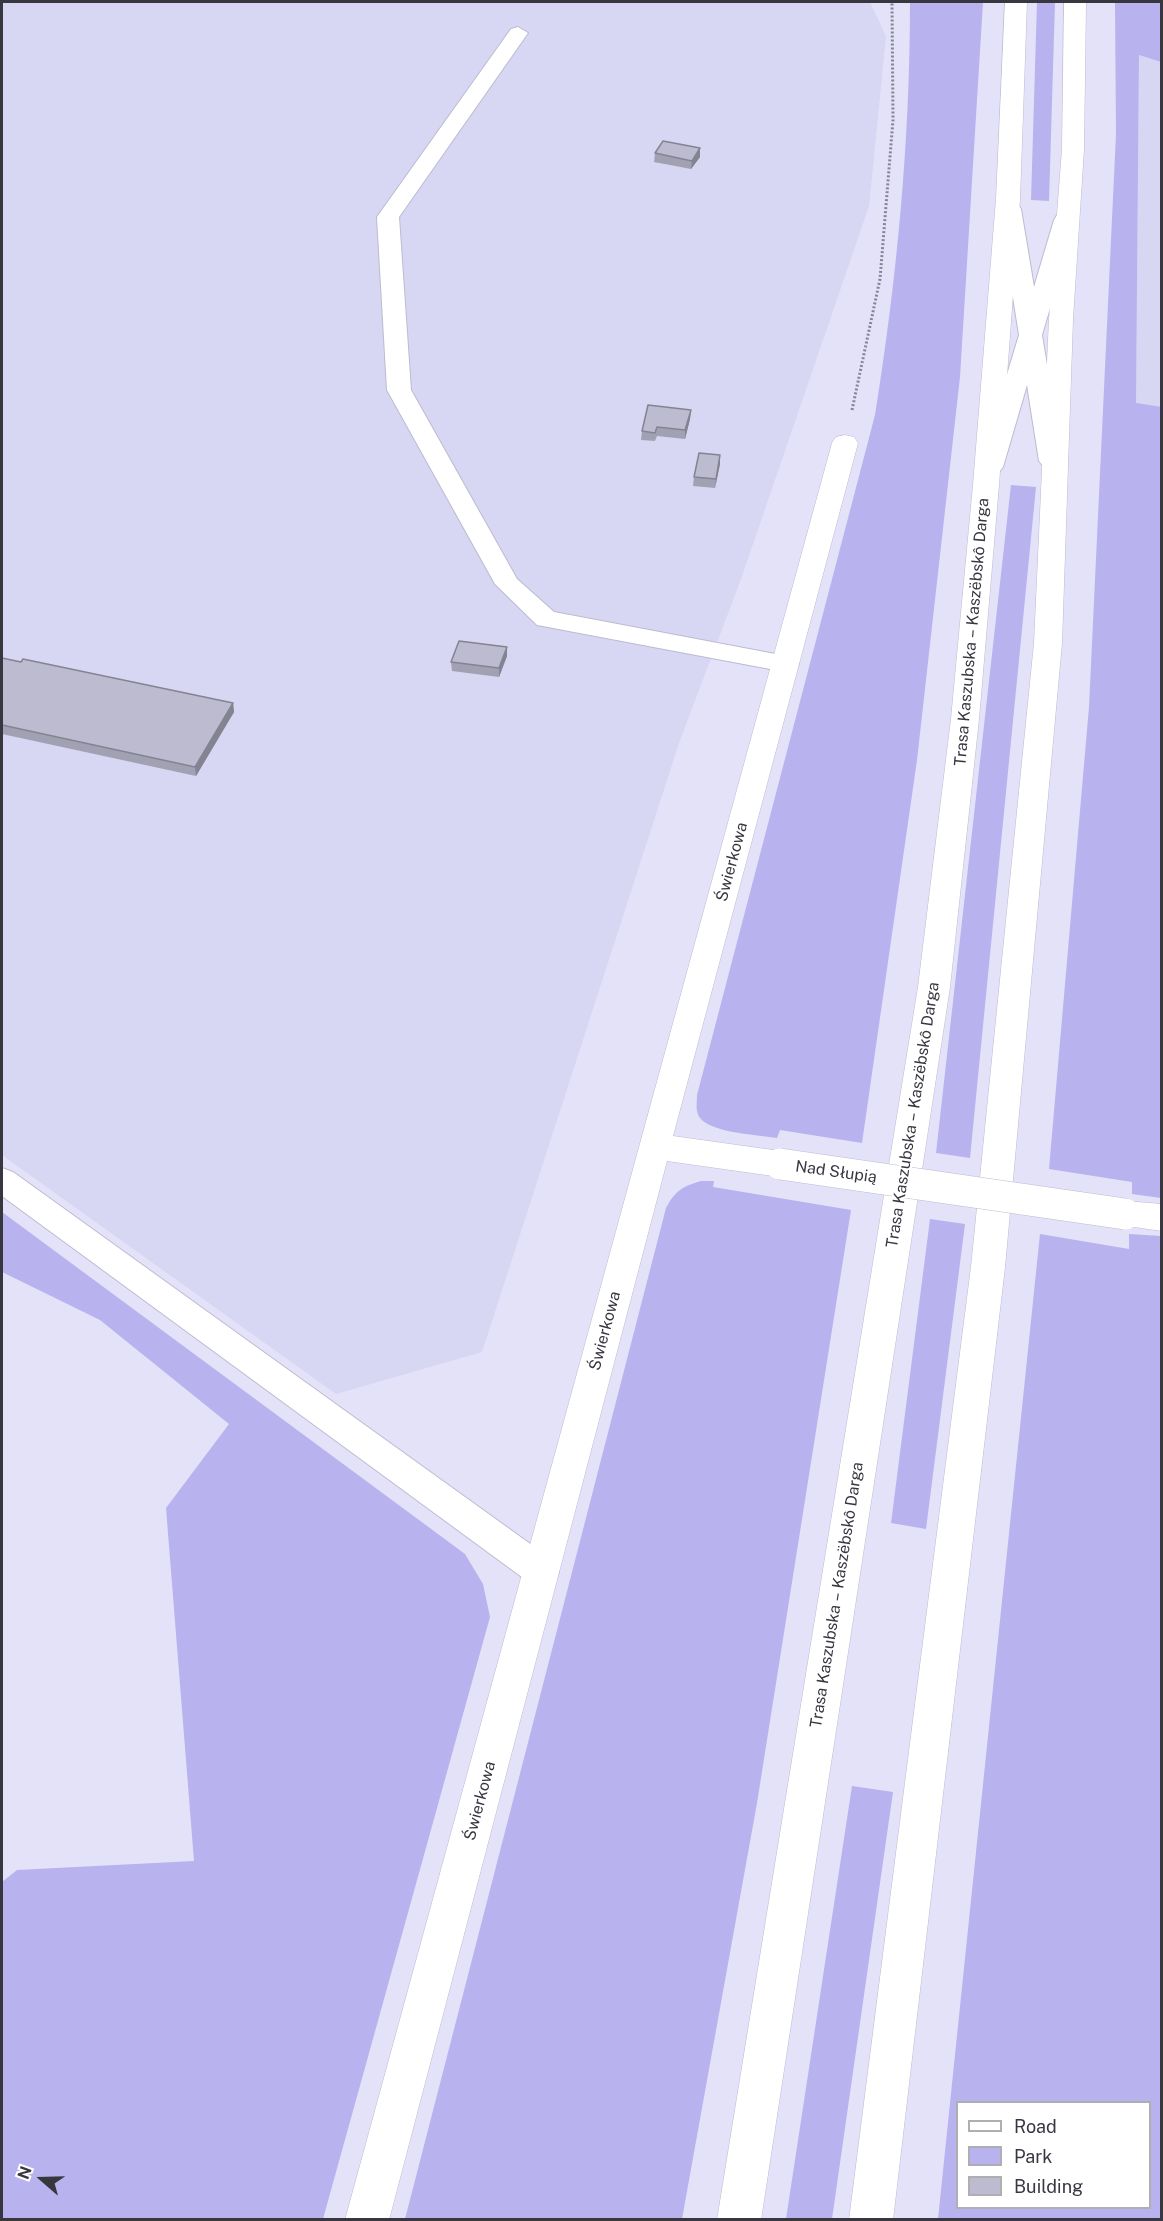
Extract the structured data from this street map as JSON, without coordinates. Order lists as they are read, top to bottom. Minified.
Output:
{"streets":{"main road":["Trasa Kaszubska – Kaszëbskô Darga","Świerkowa","Nad Słupią"]},"crossings":[["Świerkowa","Nad Słupią"]],"legend":["Road","Park","Building"],"north":"left"}
